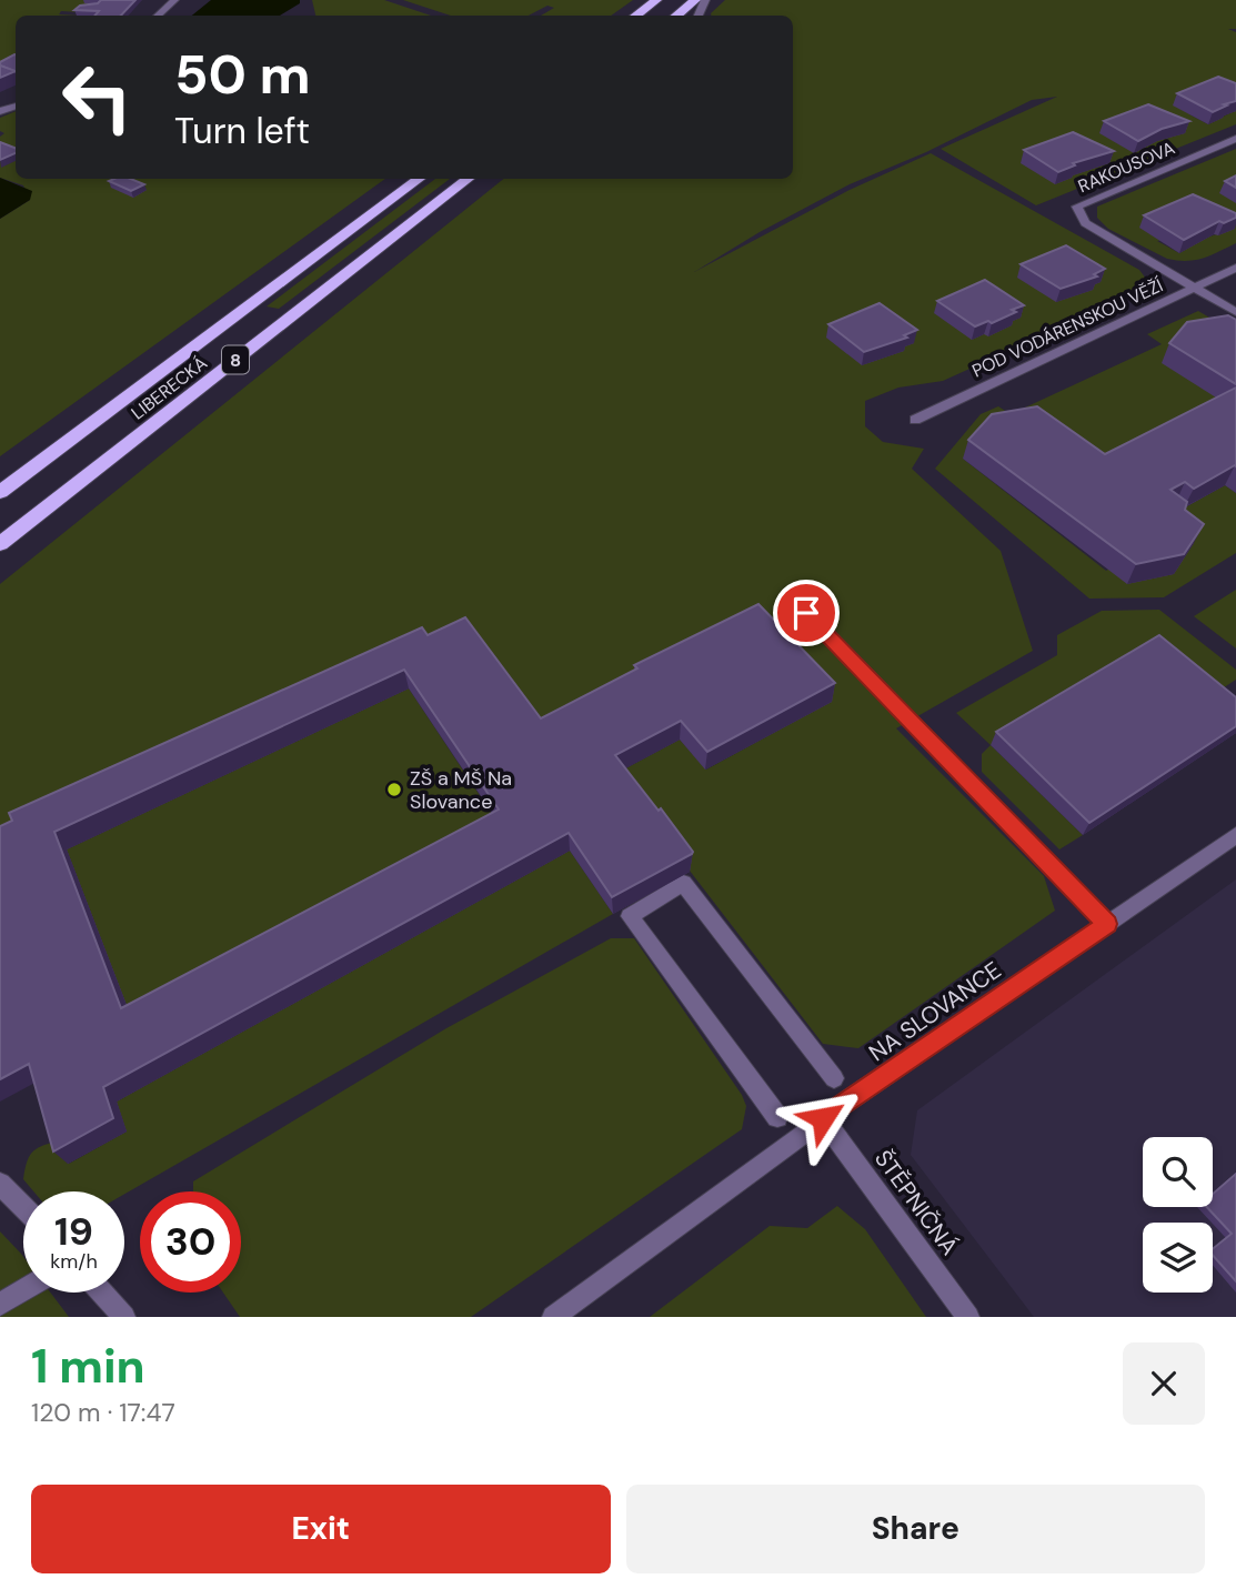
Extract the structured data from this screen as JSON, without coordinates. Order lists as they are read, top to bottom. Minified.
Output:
{"streets":{"highway":["8","LIBERECKÁ"],"street":["RAKOUSOVA","POD VODÁRENSKOU VĚŽÍ","NA SLOVANCE","ŠTĚPNIČNÁ"]},"crossings":[["RAKOUSOVA","POD VODÁRENSKOU VĚŽÍ"],["NA SLOVANCE","ŠTĚPNIČNÁ"]],"places":["ZŠ a MŠ Na Slovance"],"page":{"turn":["50 m","Turn left"],"speed":"19 km/h","limit":"30","heading":["1 min","120 m · 17:47"],"buttons":["Exit","Share"]}}
